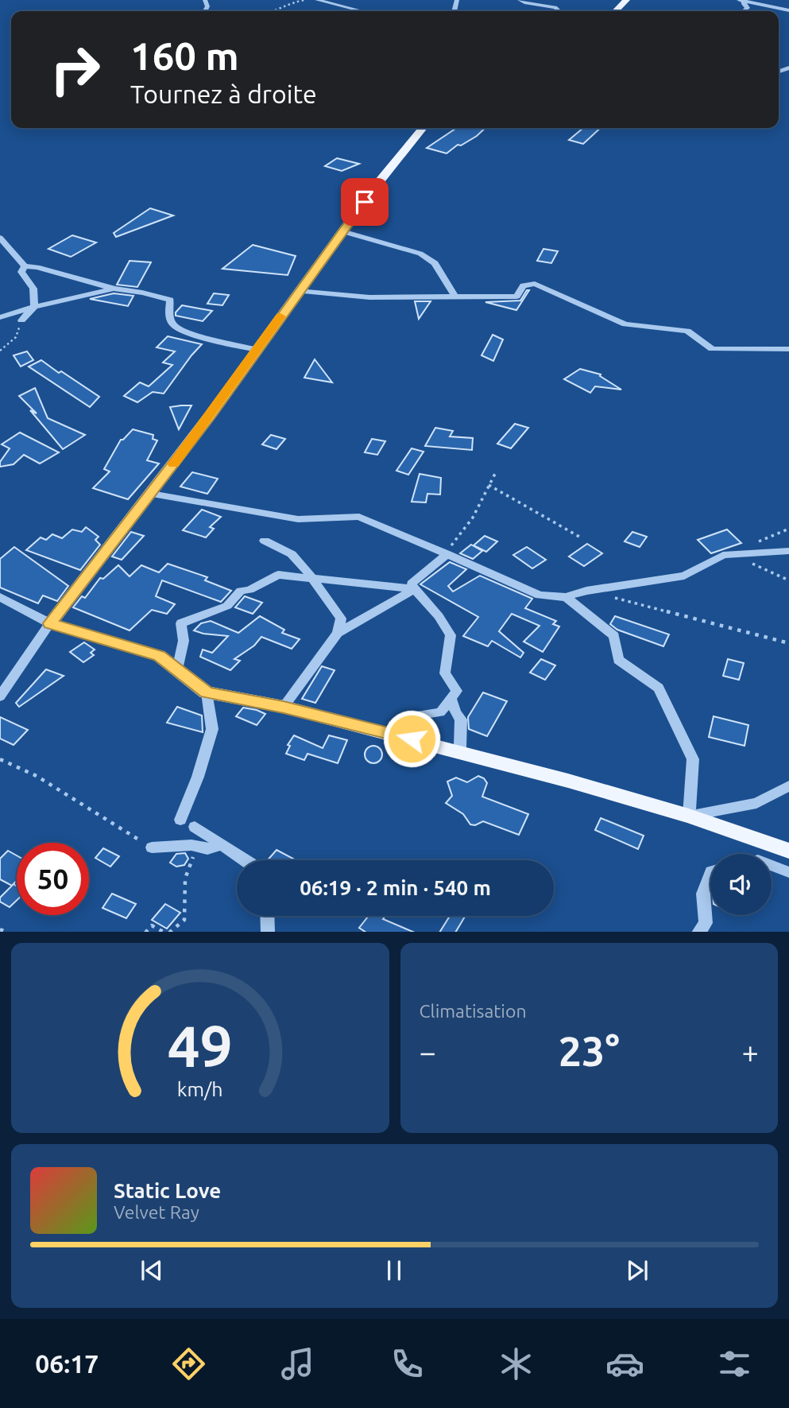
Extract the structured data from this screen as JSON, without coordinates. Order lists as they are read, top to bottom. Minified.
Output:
{"page":{"turn":["160 m","Tournez à droite"],"limit":"50","trip":"06:19 · 2 min · 540 m","tile":"Climatisation","heat":["−","23°","+"],"song":["Static Love","Velvet Ray"],"tabs":"06:17","gauge":["49","km/h"]}}
